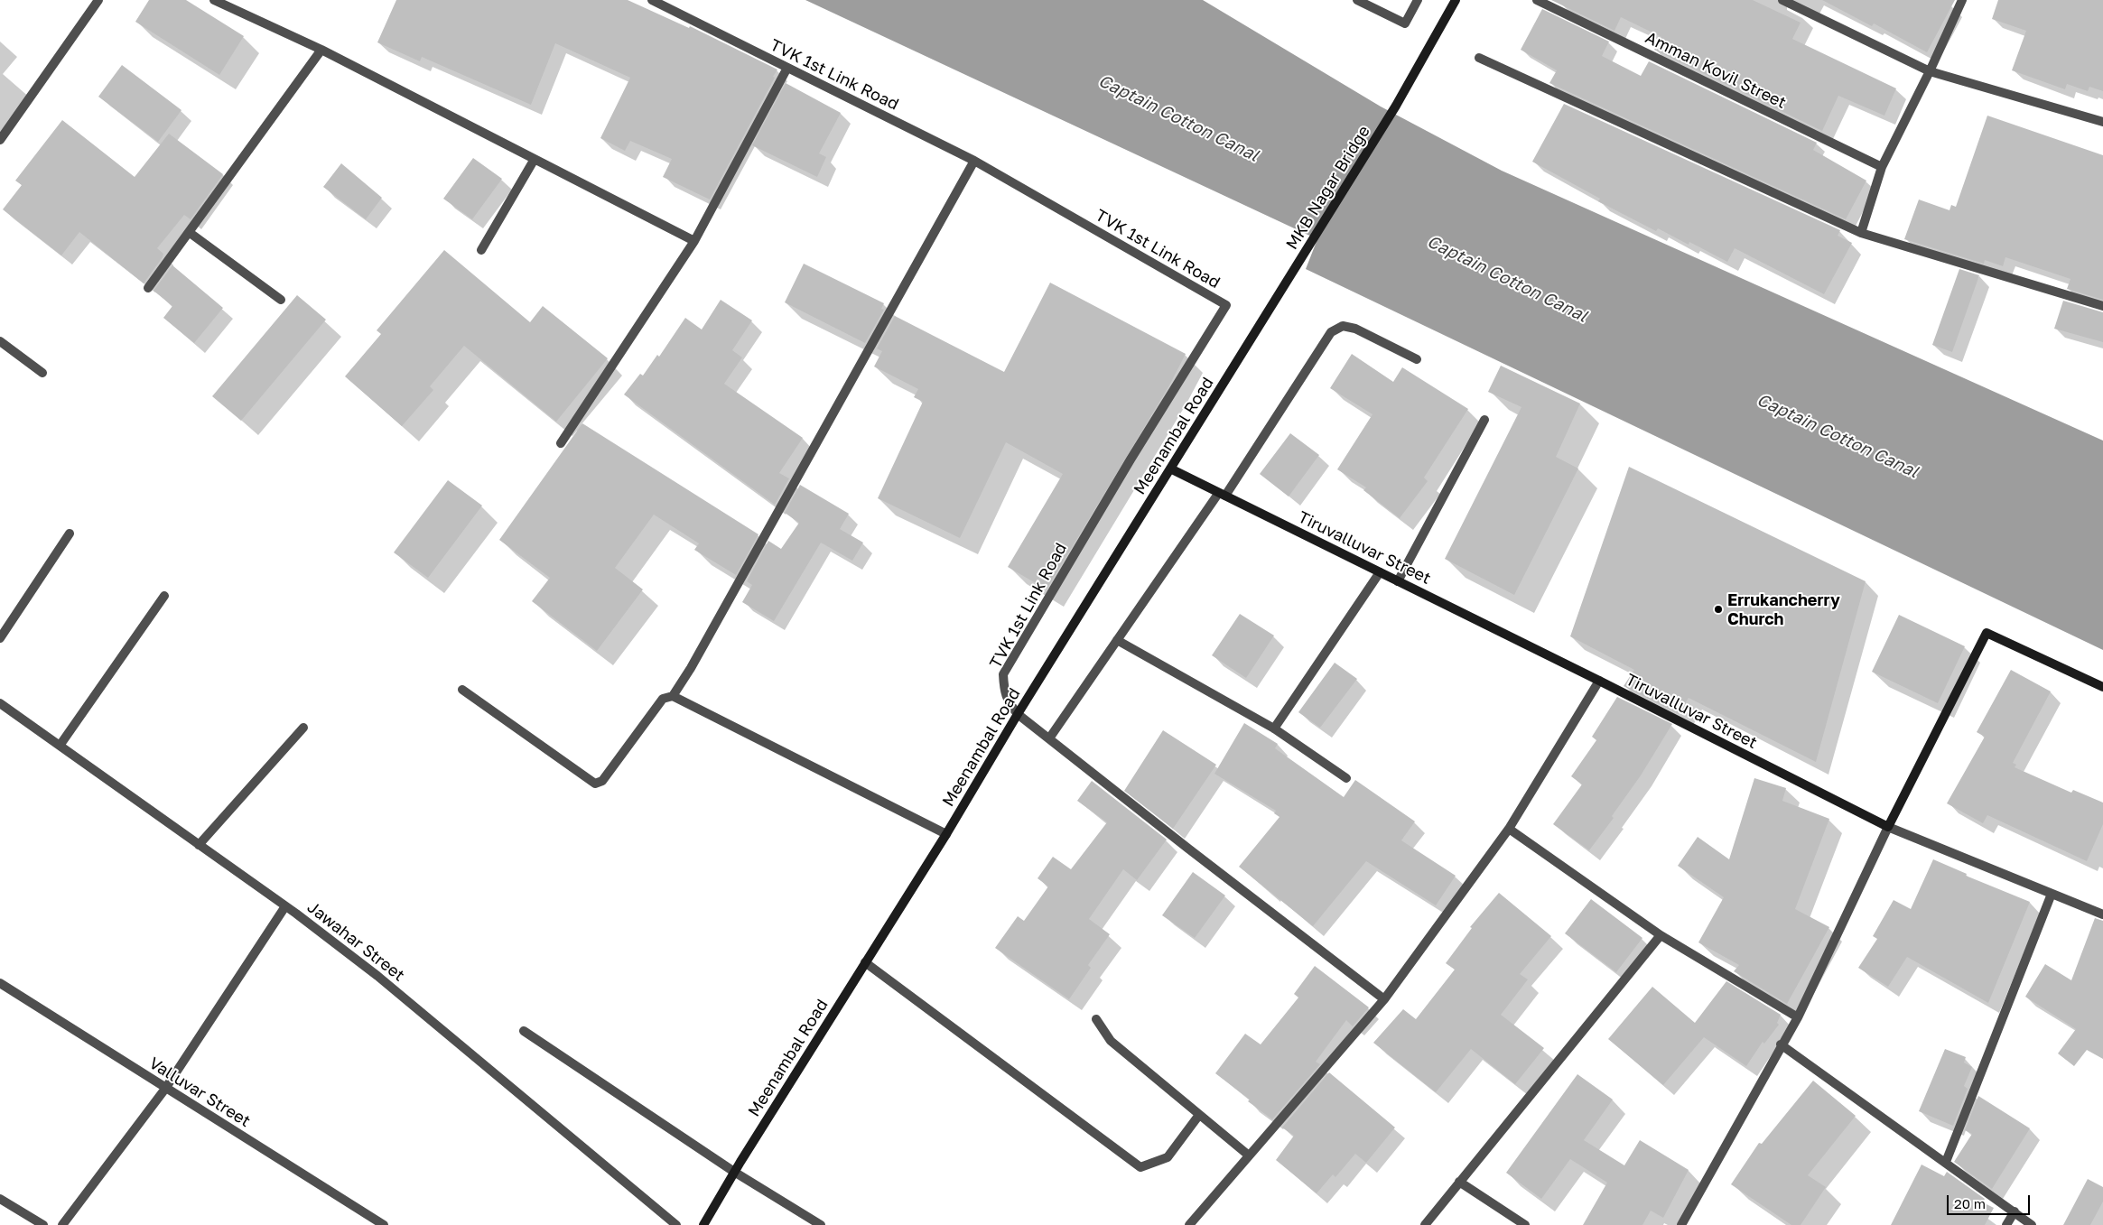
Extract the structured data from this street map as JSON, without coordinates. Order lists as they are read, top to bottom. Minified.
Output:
{"streets":{"main road":["MKB Nagar Bridge","Meenambal Road","Tiruvalluvar Street"],"street":["Amman Kovil Street","TVK 1st Link Road","Jawahar Street","Valluvar Street"]},"crossings":[["TVK 1st Link Road","Meenambal Road"],["MKB Nagar Bridge","Meenambal Road"],["Meenambal Road","Tiruvalluvar Street"]],"water":["Captain Cotton Canal"],"places":["Errukancherry Church"],"scale_bar":"20 m"}
